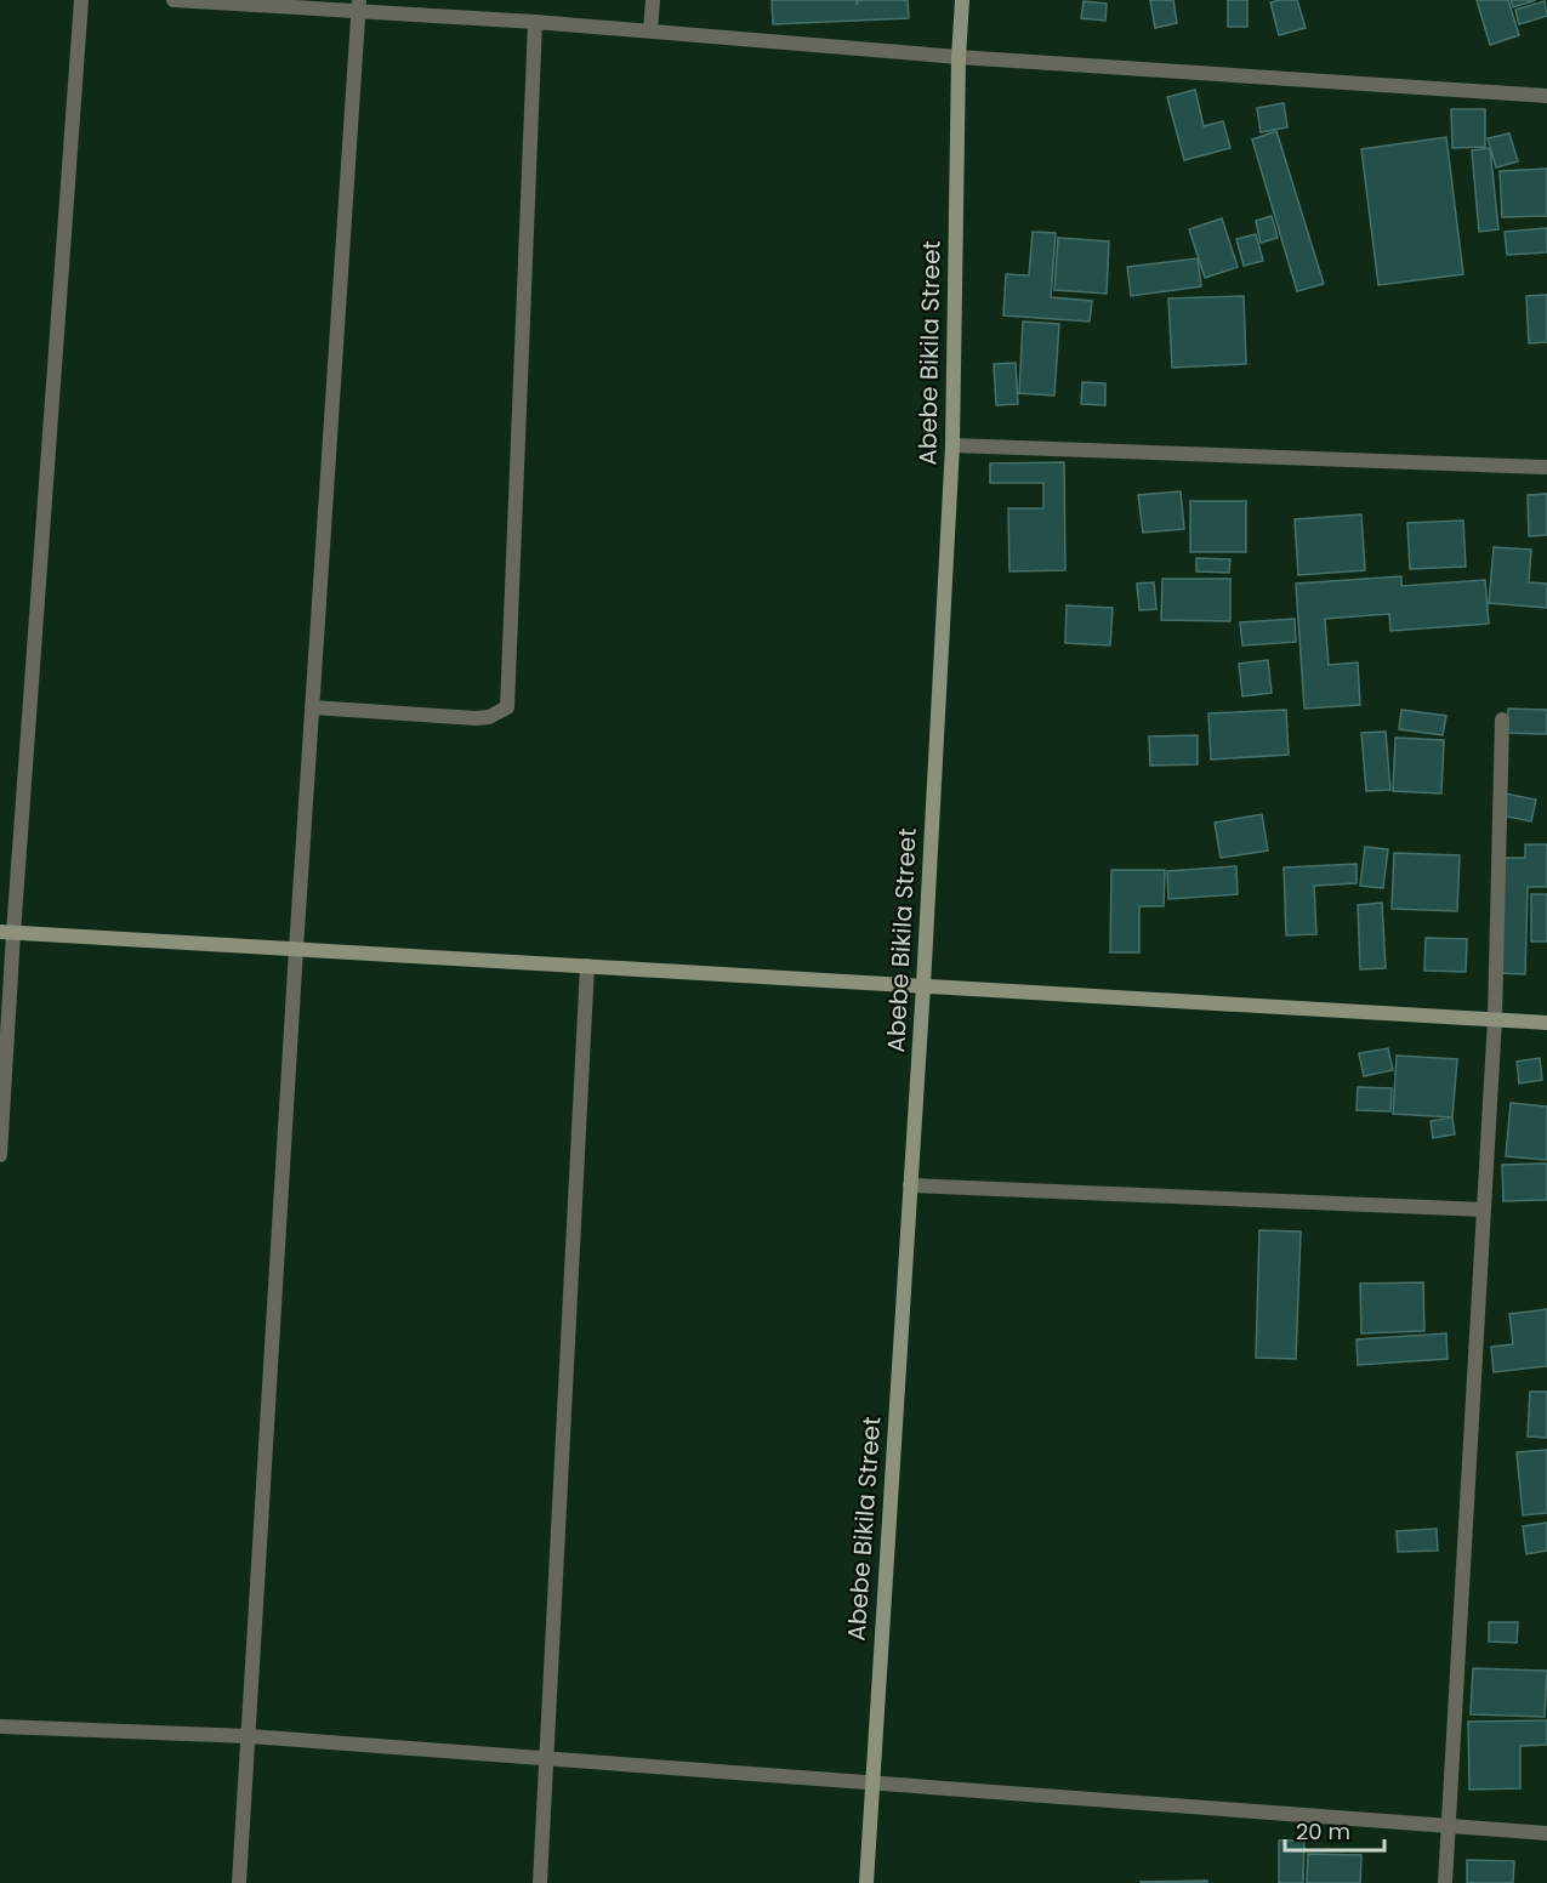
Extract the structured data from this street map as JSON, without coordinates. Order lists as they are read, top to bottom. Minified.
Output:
{"streets":{"main road":["Abebe Bikila Street"]},"scale_bar":"20 m"}
